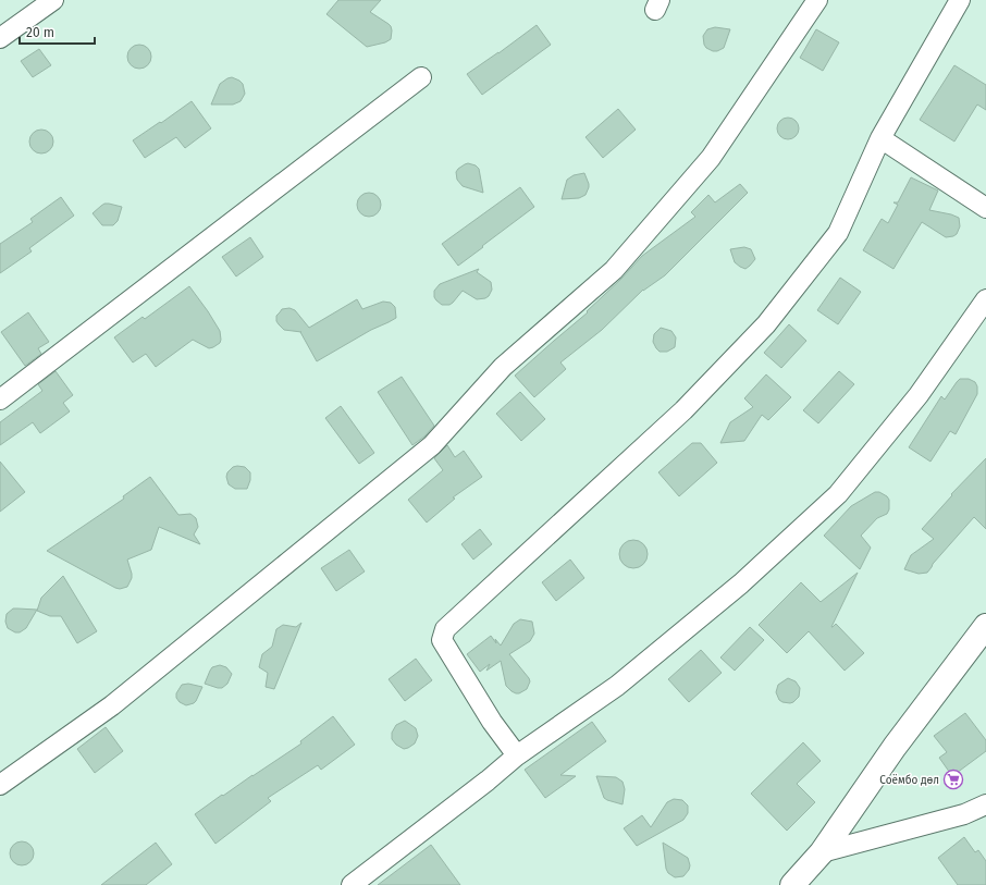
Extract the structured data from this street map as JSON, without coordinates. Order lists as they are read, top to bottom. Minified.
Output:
{"places":{"supermarket":["Соёмбо дөл"]},"scale_bar":"20 m"}
